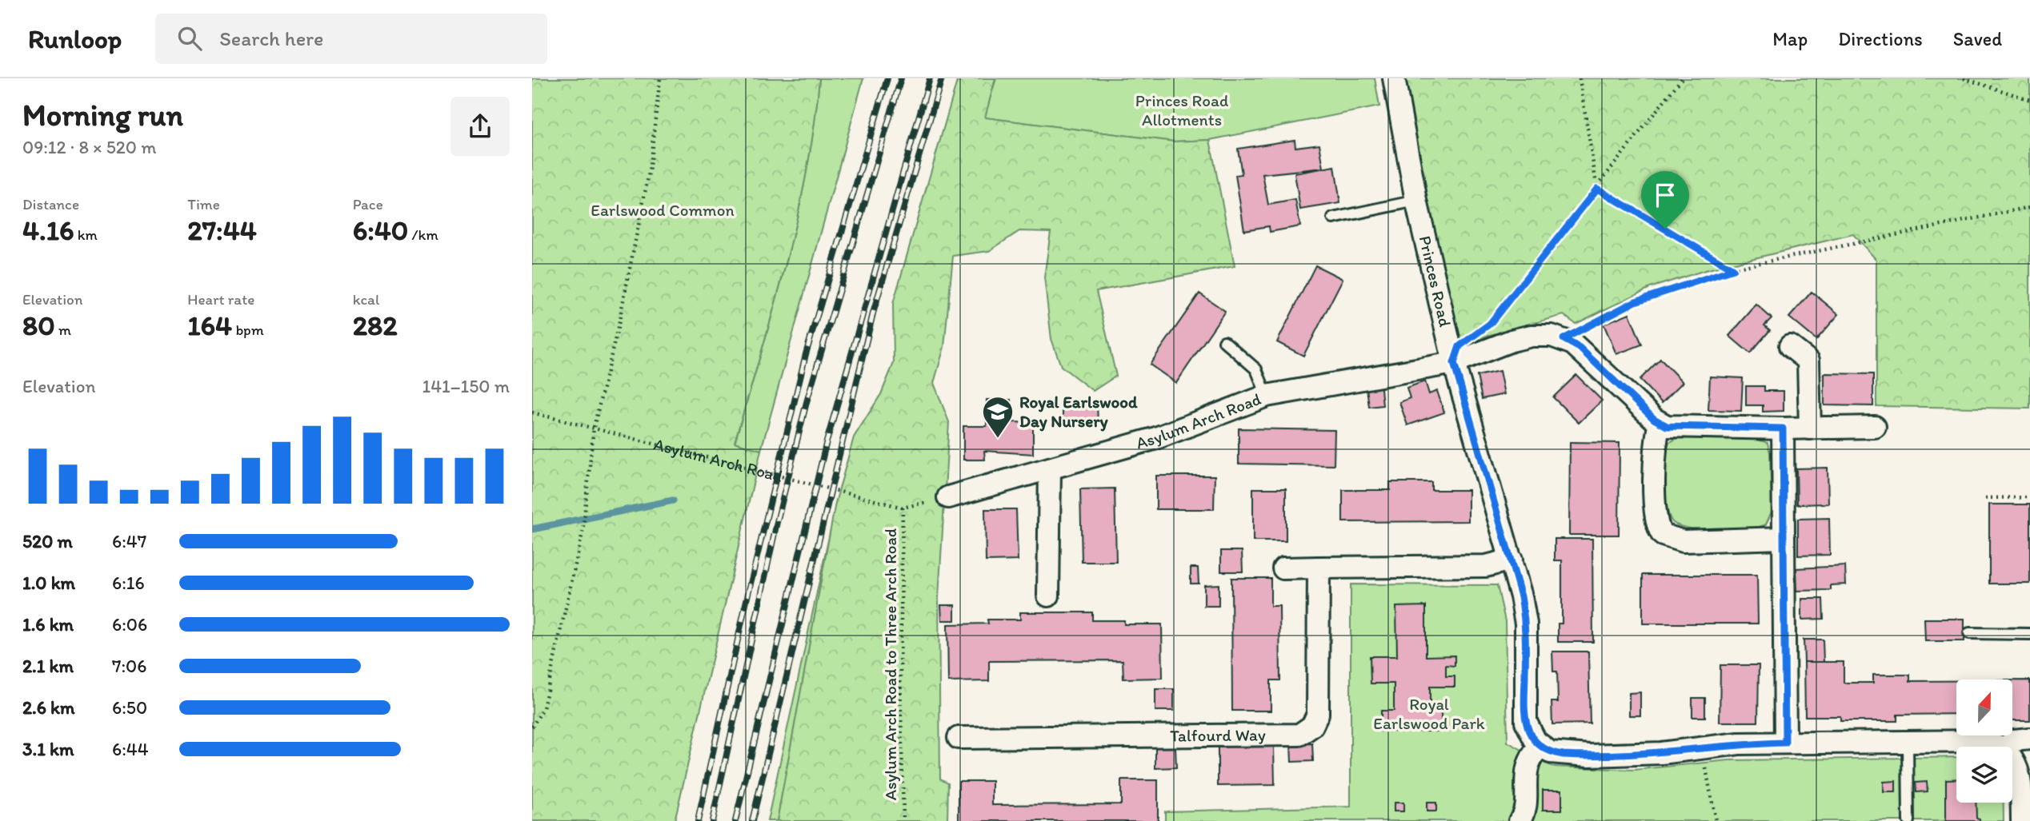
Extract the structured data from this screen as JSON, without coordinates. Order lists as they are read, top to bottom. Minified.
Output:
{"streets":{"street":["Princes Road","Asylum Arch Road","Talfourd Way"],"path":["Asylum Arch Road to Three Arch Road"]},"crossings":[["Princes Road","Asylum Arch Road"],["Asylum Arch Road","Asylum Arch Road to Three Arch Road"]],"parks":["Princes Road Allotments","Earlswood Common","Royal Earlswood Park"],"places":{"school or university":["Royal Earlswood Day Nursery"]},"north":"top","page":{"header":"Runloop","search":"Search here","nav":["Map","Directions","Saved"],"heading":["Morning run","09:12 · 8 × 520 m"],"stats":[["Distance","4.16 km"],["Time","27:44"],["Pace","6:40 /km"],["Elevation","80 m"],["Heart rate","164 bpm"],["kcal","282"]],"chart":["Elevation","141–150 m"],"list":[{"name":"520 m","note":"6:47"},{"name":"1.0 km","note":"6:16"},{"name":"1.6 km","note":"6:06"},{"name":"2.1 km","note":"7:06"},{"name":"2.6 km","note":"6:50"},{"name":"3.1 km","note":"6:44"}]}}
